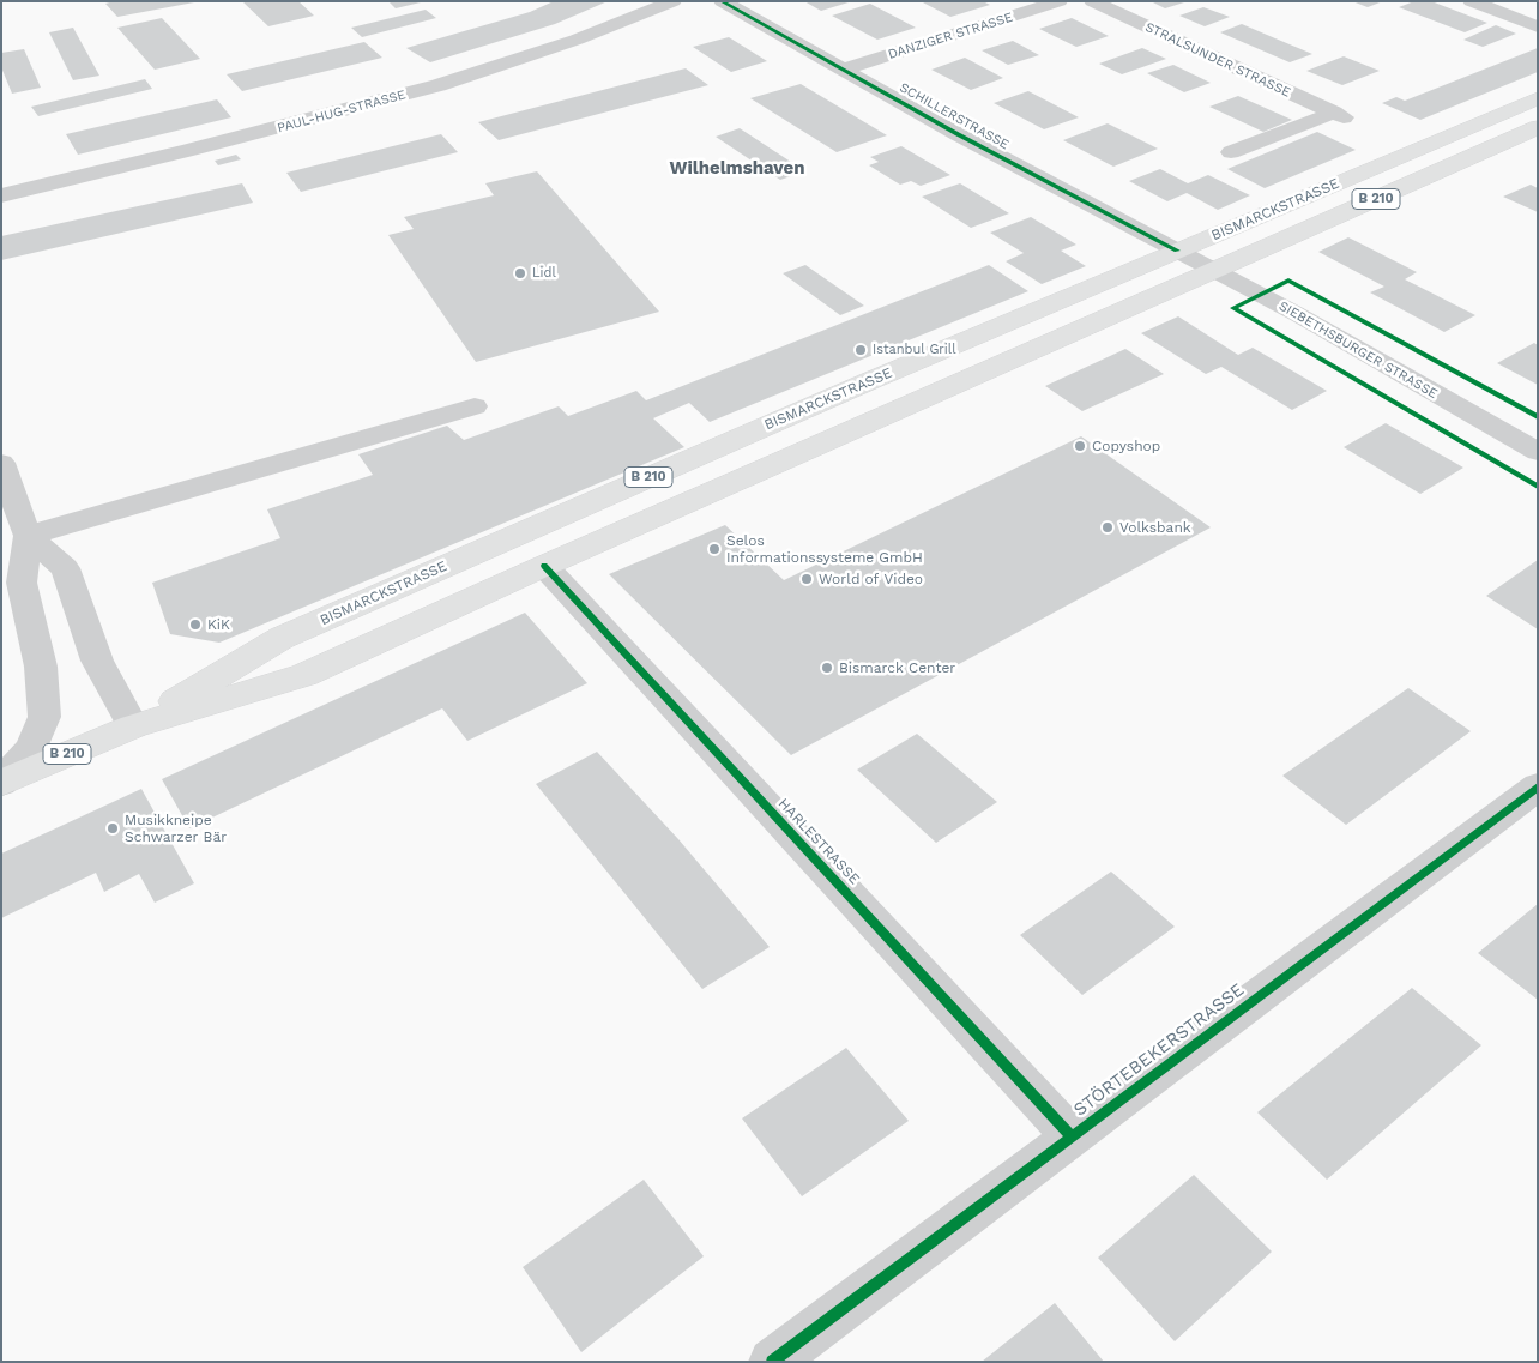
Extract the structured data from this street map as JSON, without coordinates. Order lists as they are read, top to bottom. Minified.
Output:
{"streets":{"main road":["B 210","BISMARCKSTRASSE"],"street":["DANZIGER STRASSE","STRALSUNDER STRASSE","PAUL-HUG-STRASSE","SCHILLERSTRASSE","SIEBETHSBURGER STRASSE","HARLESTRASSE","STÖRTEBEKERSTRASSE"]},"crossings":[["DANZIGER STRASSE","SCHILLERSTRASSE"],["SCHILLERSTRASSE","BISMARCKSTRASSE"],["SCHILLERSTRASSE","SIEBETHSBURGER STRASSE"],["BISMARCKSTRASSE","SIEBETHSBURGER STRASSE"],["BISMARCKSTRASSE","HARLESTRASSE"],["HARLESTRASSE","STÖRTEBEKERSTRASSE"]],"districts":["Wilhelmshaven"],"places":["Lidl","Istanbul Grill","Copyshop","Volksbank","Selos Informationssysteme GmbH","World of Video","KiK","Bismarck Center","Musikkneipe Schwarzer Bär"]}
